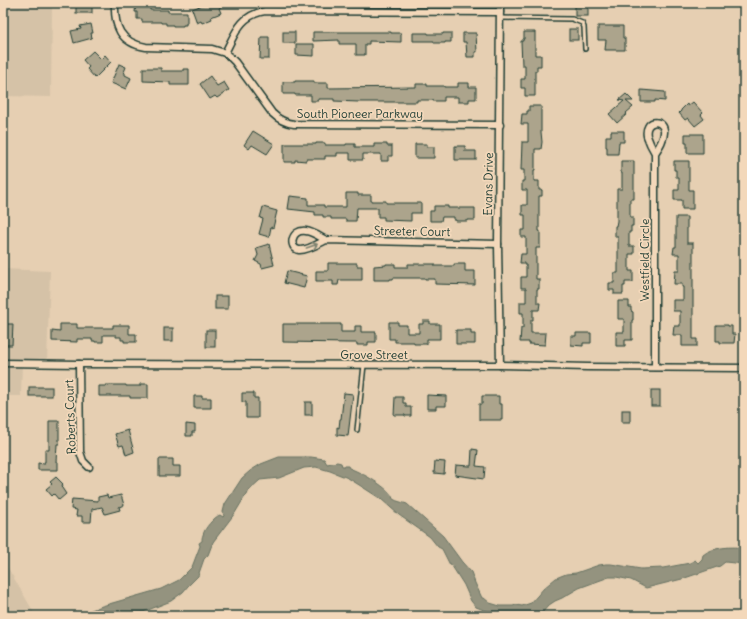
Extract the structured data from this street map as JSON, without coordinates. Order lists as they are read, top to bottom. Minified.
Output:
{"streets":{"street":["South Pioneer Parkway","Evans Drive","Streeter Court","Westfield Circle","Grove Street","Roberts Court"]},"crossings":[["South Pioneer Parkway","Evans Drive"],["Evans Drive","Streeter Court"],["Evans Drive","Grove Street"],["Westfield Circle","Grove Street"],["Grove Street","Roberts Court"]]}
